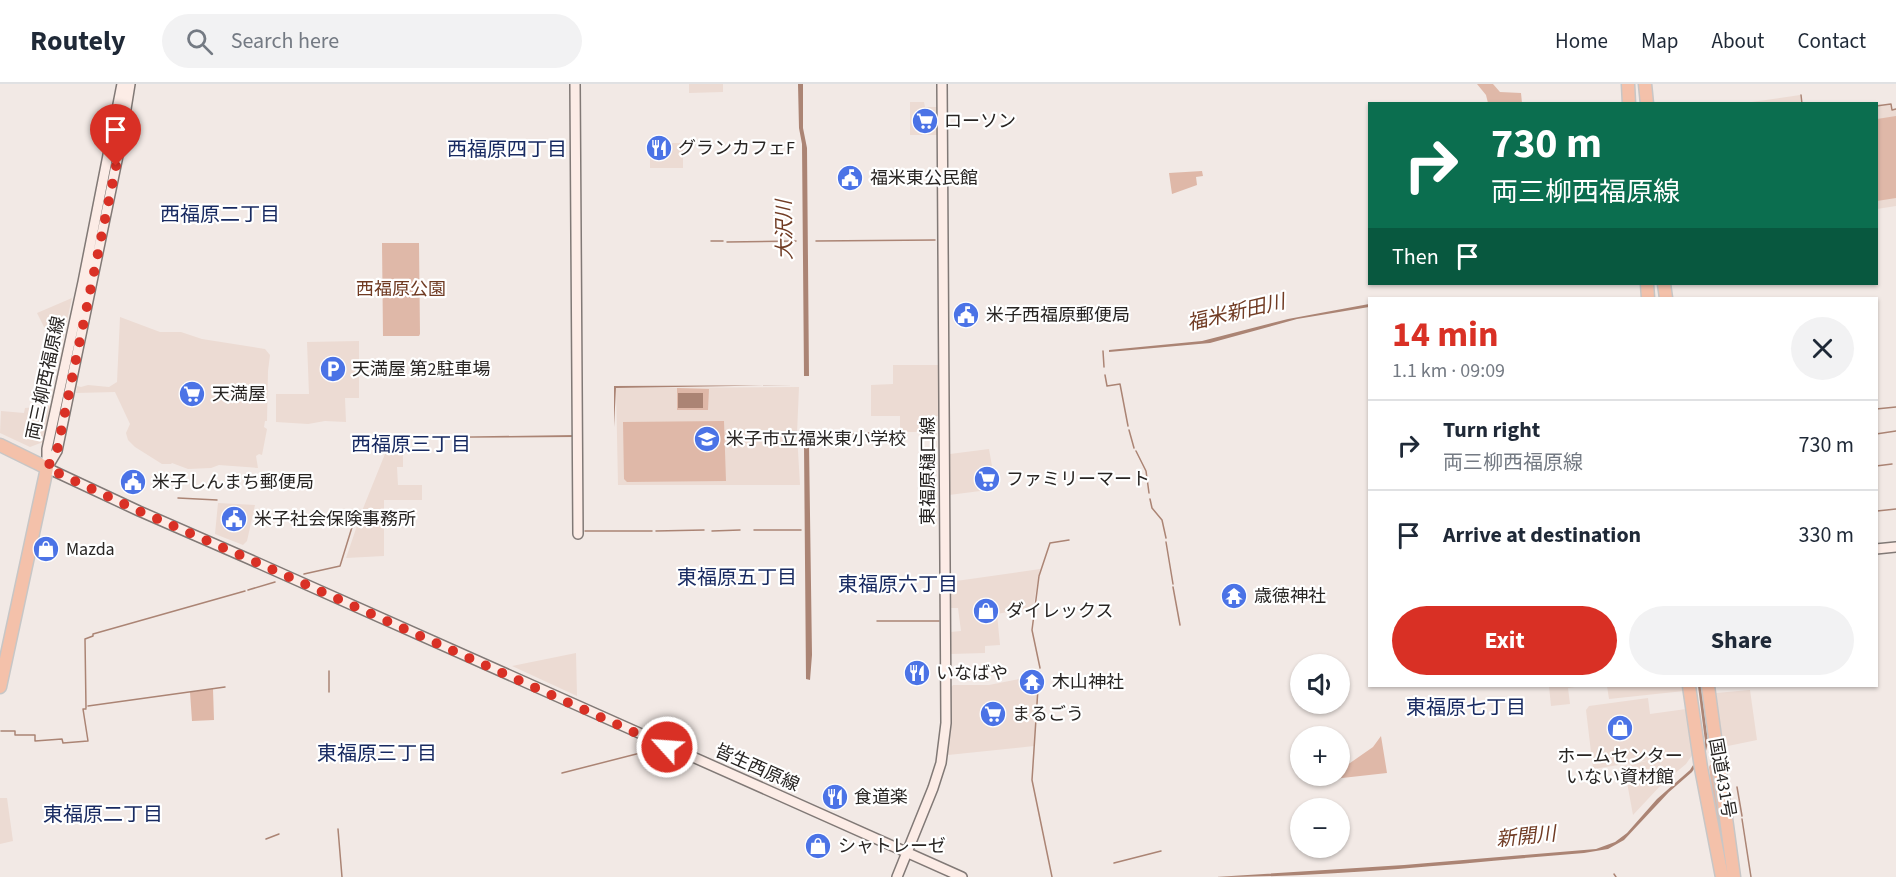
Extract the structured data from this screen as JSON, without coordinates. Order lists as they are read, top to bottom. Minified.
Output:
{"streets":{"highway":["国道431号"],"main road":["両三柳西福原線","東福原樋口線","皆生西原線"]},"crossings":[["両三柳西福原線","皆生西原線"],["東福原樋口線","皆生西原線"]],"districts":["西福原四丁目","西福原二丁目","西福原三丁目","東福原五丁目","東福原六丁目","東福原七丁目","東福原三丁目","東福原二丁目"],"water":["大沢川","福米新田川","新開川"],"parks":["西福原公園"],"places":{"supermarket":["ローソン","天満屋","ファミリーマート","まるごう"],"restaurant":["グランカフェF","いなばや","食道楽"],"public building":["福米東公民館","米子西福原郵便局","米子しんまち郵便局","米子社会保険事務所"],"parking":["天満屋 第2駐車場"],"school or university":["米子市立福米東小学校"],"shop":["Mazda","ダイレックス","ホームセンター いない資材館","シャトレーゼ"],"temple":["歳徳神社","木山神社"]},"page":{"header":"Routely","search":"Search here","nav":["Home","Map","About","Contact"],"turn":["730 m","両三柳西福原線"],"then":"Then","heading":["14 min","1.1 km · 09:09"],"list":[{"name":"Turn right","note":"両三柳西福原線","value":"730 m"},{"name":"Arrive at destination","value":"330 m"}],"buttons":["Exit","Share"],"map_buttons":["+","−"]}}
